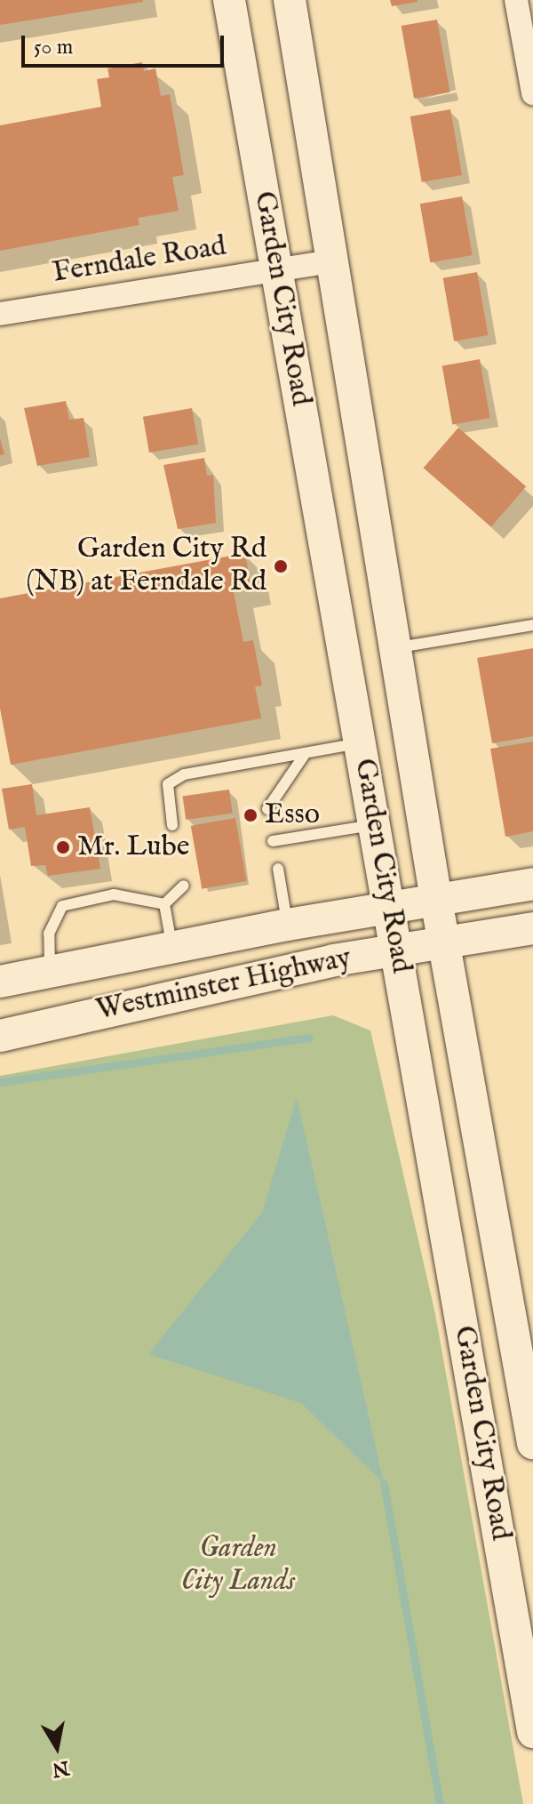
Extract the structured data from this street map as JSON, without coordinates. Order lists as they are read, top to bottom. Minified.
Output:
{"streets":{"main road":["Garden City Road","Westminster Highway"],"street":["Ferndale Road"]},"crossings":[["Ferndale Road","Garden City Road"],["Garden City Road","Westminster Highway"]],"parks":["Garden City Lands"],"places":["Garden City Rd (NB) at Ferndale Rd","Esso","Mr. Lube"],"scale_bar":"50 m","north":"bottom"}
